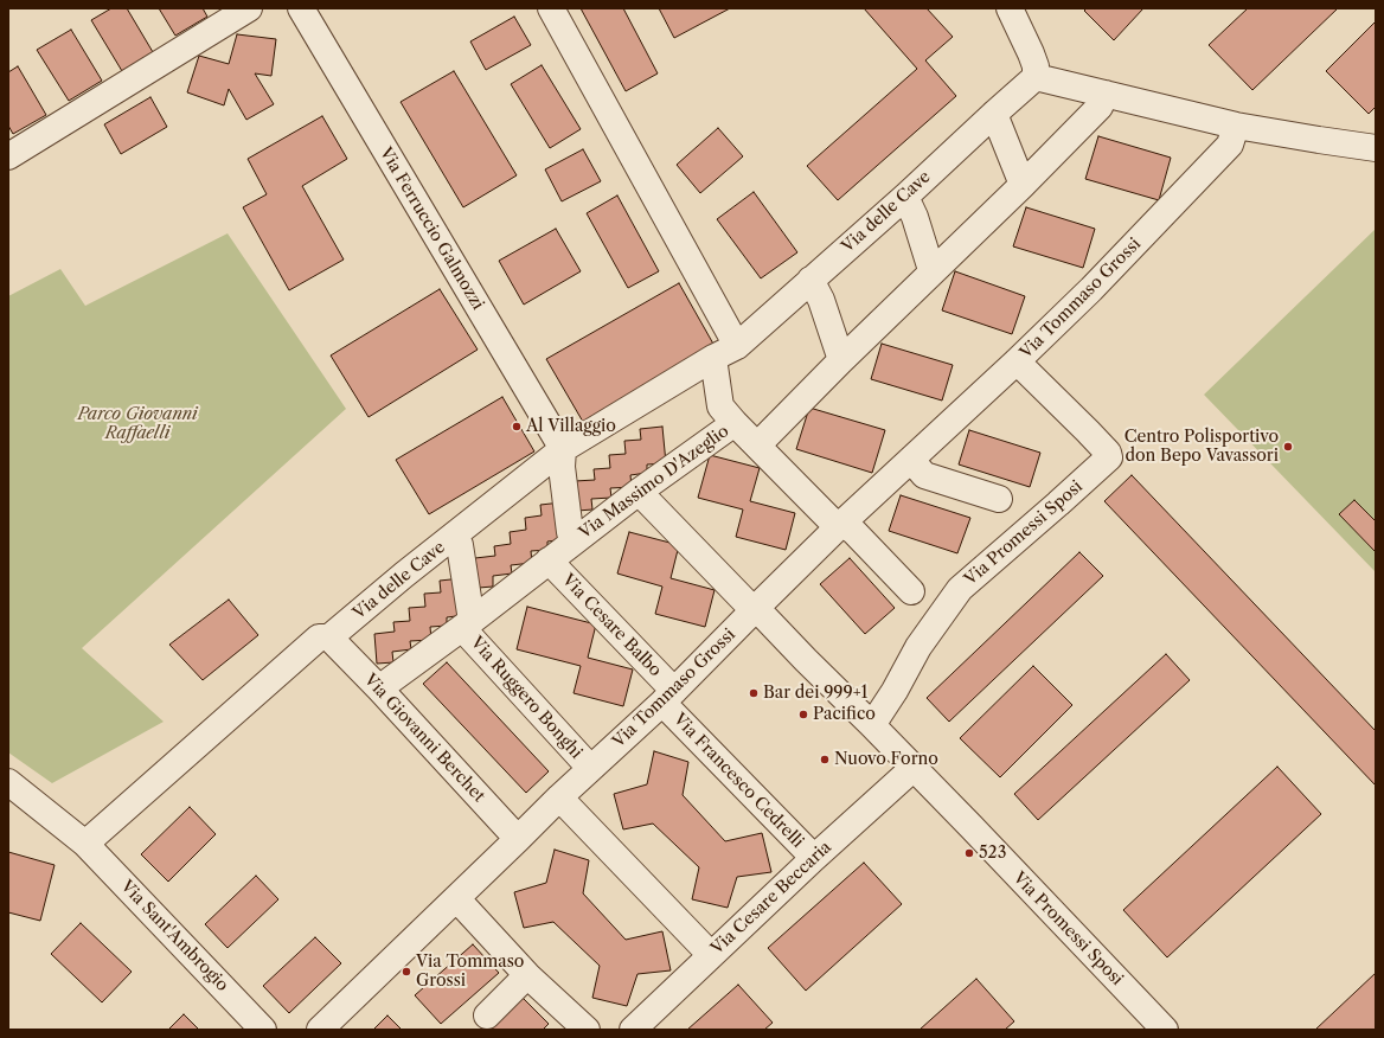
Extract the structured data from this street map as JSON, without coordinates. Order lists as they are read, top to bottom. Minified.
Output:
{"streets":{"street":["Via delle Cave","Via Ferruccio Galmozzi","Via Tommaso Grossi","Via Massimo D'Azeglio","Via Promessi Sposi","Via Cesare Balbo","Via Ruggero Bonghi","Via Giovanni Berchet","Via Francesco Cedrelli","Via Cesare Beccaria","Via Sant'Ambrogio"]},"crossings":[["Via delle Cave","Via Ferruccio Galmozzi"],["Via delle Cave","Via Massimo D'Azeglio"],["Via delle Cave","Via Giovanni Berchet"],["Via delle Cave","Via Sant'Ambrogio"],["Via Ferruccio Galmozzi","Via Massimo D'Azeglio"],["Via Tommaso Grossi","Via Promessi Sposi"],["Via Tommaso Grossi","Via Cesare Balbo"],["Via Tommaso Grossi","Via Ruggero Bonghi"],["Via Tommaso Grossi","Via Giovanni Berchet"],["Via Tommaso Grossi","Via Francesco Cedrelli"],["Via Massimo D'Azeglio","Via Promessi Sposi"],["Via Massimo D'Azeglio","Via Cesare Balbo"],["Via Massimo D'Azeglio","Via Ruggero Bonghi"],["Via Massimo D'Azeglio","Via Giovanni Berchet"],["Via Promessi Sposi","Via Cesare Beccaria"],["Via Cesare Balbo","Via Francesco Cedrelli"],["Via Francesco Cedrelli","Via Cesare Beccaria"]],"parks":["Parco Giovanni Raffaelli"],"places":["Al Villaggio","Centro Polisportivo don Bepo Vavassori","Bar dei 999+1","Pacifico","Nuovo Forno","523","Via Tommaso Grossi"]}
